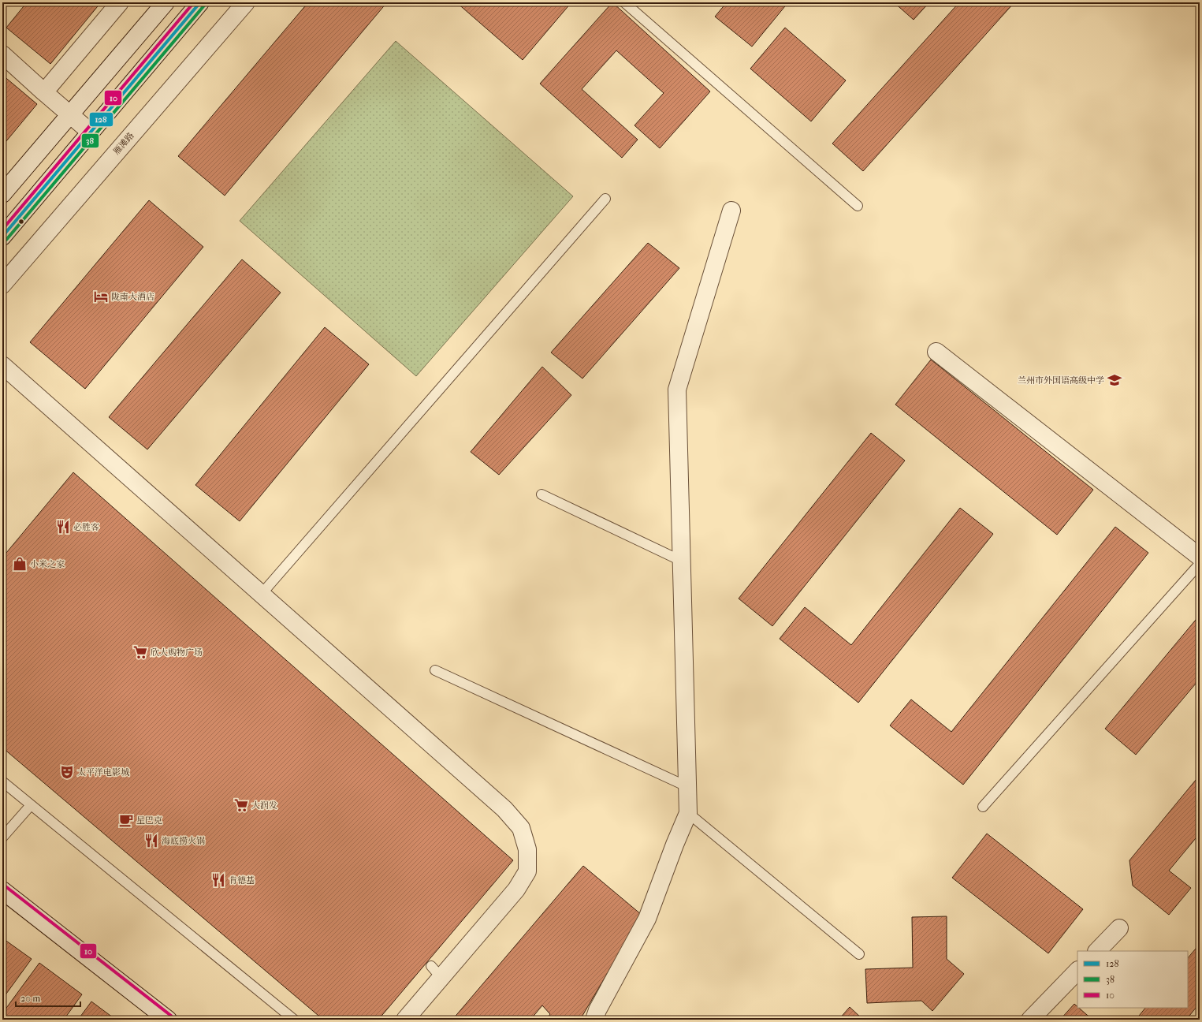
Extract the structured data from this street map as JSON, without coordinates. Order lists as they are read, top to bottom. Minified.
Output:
{"streets":{"street":["雁滩路"]},"places":{"hotel":["陇南大酒店"],"school or university":["兰州市外国语高级中学"],"restaurant":["必胜客","海底捞火锅","肯德基"],"shop":["小米之家"],"supermarket":["欣大购物广场","大润发"],"theatre":["太平洋电影城"],"cafe":["星巴克"]},"lines":["transit line 128","transit line 10","transit line 38"],"legend":["128","38","10"],"scale_bar":"20 m"}
